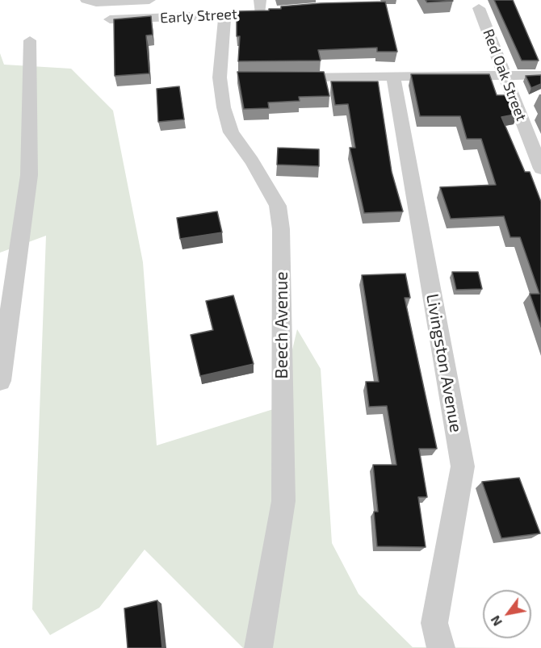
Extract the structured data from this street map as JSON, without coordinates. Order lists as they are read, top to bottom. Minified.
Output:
{"streets":{"street":["Early Street","Red Oak Street","Beech Avenue","Livingston Avenue"]},"crossings":[["Early Street","Beech Avenue"]],"north":"bottom left"}
